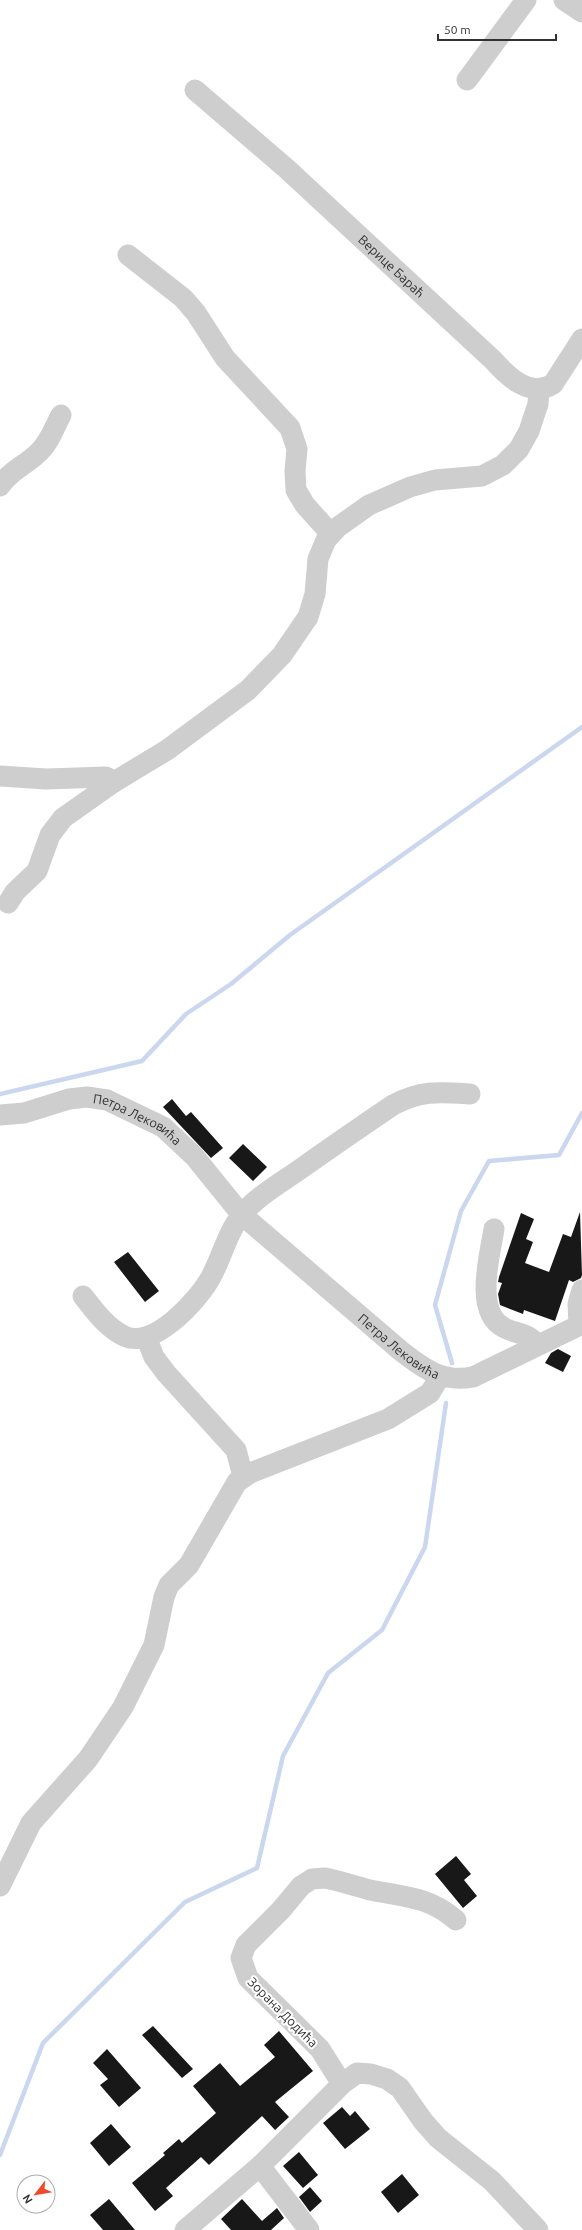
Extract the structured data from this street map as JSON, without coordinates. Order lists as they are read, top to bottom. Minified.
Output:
{"streets":{"street":["Верице Бараћ","Петра Лековића","Зорана Додића"]},"scale_bar":"50 m","north":"bottom left"}
